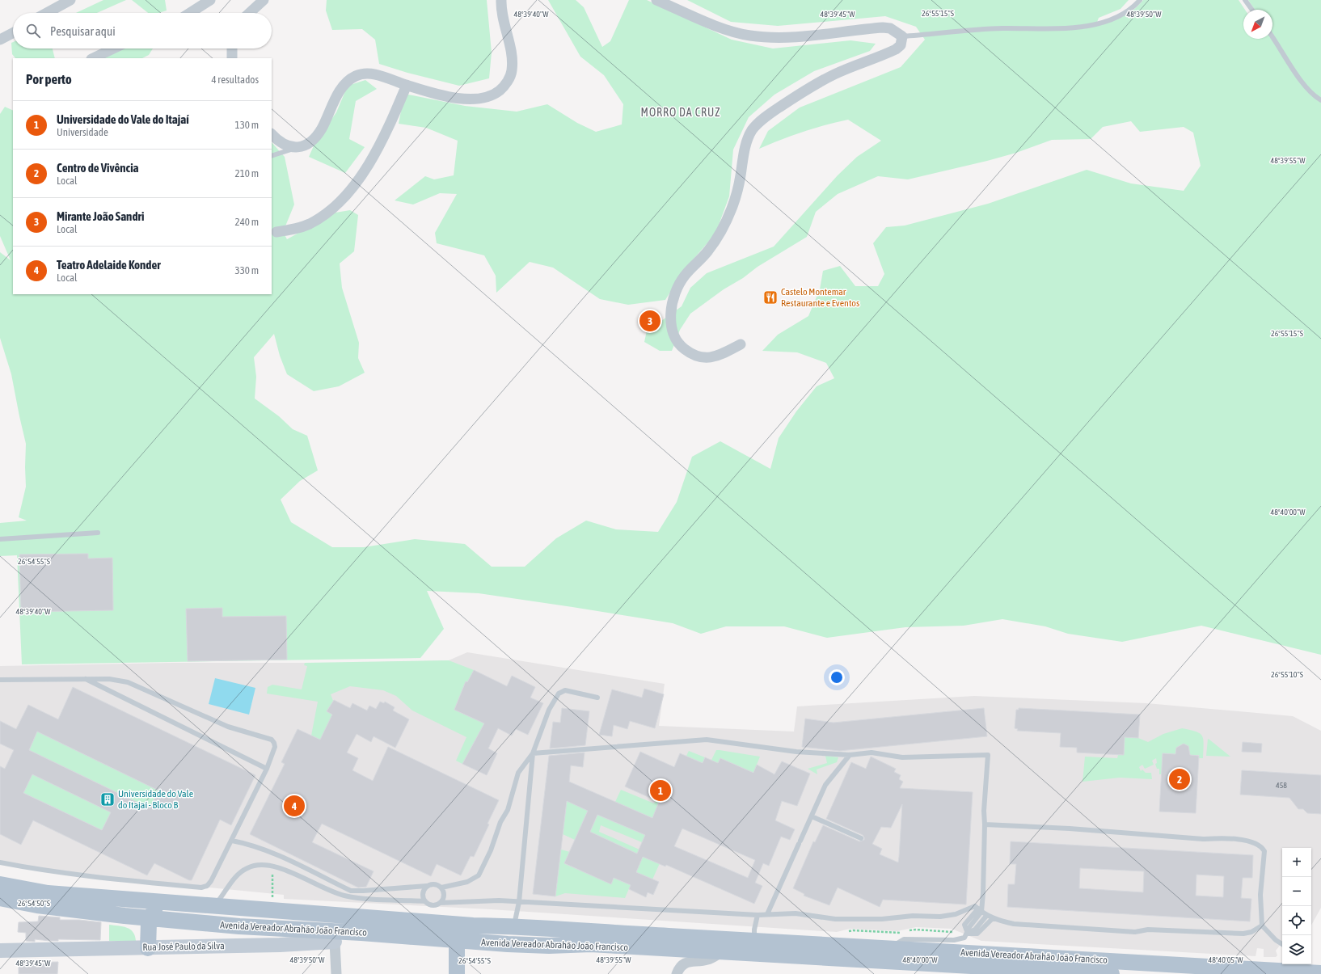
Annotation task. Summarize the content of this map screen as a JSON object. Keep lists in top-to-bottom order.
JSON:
{
  "streets": {
    "main road": ["Avenida Vereador Abrahão João Francisco"],
    "street": ["Rua José Paulo da Silva"]
  },
  "districts": ["MORRO DA CRUZ"],
  "places": {
    "restaurant": ["Castelo Montemar Restaurante e Eventos"],
    "building": ["Universidade do Vale do Itajaí - Bloco B"]
  },
  "house_numbers": ["458"],
  "north": "bottom left",
  "page": {
    "search": "Pesquisar aqui",
    "heading": ["Por perto", "4 resultados"],
    "list": [
      {
        "mark": "1",
        "name": "Universidade do Vale do Itajaí",
        "note": "Universidade",
        "value": "130 m"
      },
      {
        "mark": "2",
        "name": "Centro de Vivência",
        "note": "Local",
        "value": "210 m"
      },
      {
        "mark": "3",
        "name": "Mirante João Sandri",
        "note": "Local",
        "value": "240 m"
      },
      {
        "mark": "4",
        "name": "Teatro Adelaide Konder",
        "note": "Local",
        "value": "330 m"
      }
    ],
    "pins": [
      "3",
      "2",
      "1",
      "4"
    ],
    "map_buttons": ["+", "−"]
  },
  "coordinates": [
    "26°55'15\"S",
    "48°39'40\"W",
    "48°39'45\"W",
    "48°39'50\"W",
    "48°39'55\"W",
    "48°40'00\"W",
    "26°54'55\"S",
    "26°55'10\"S",
    "26°54'50\"S",
    "48°40'05\"W"
  ]
}
